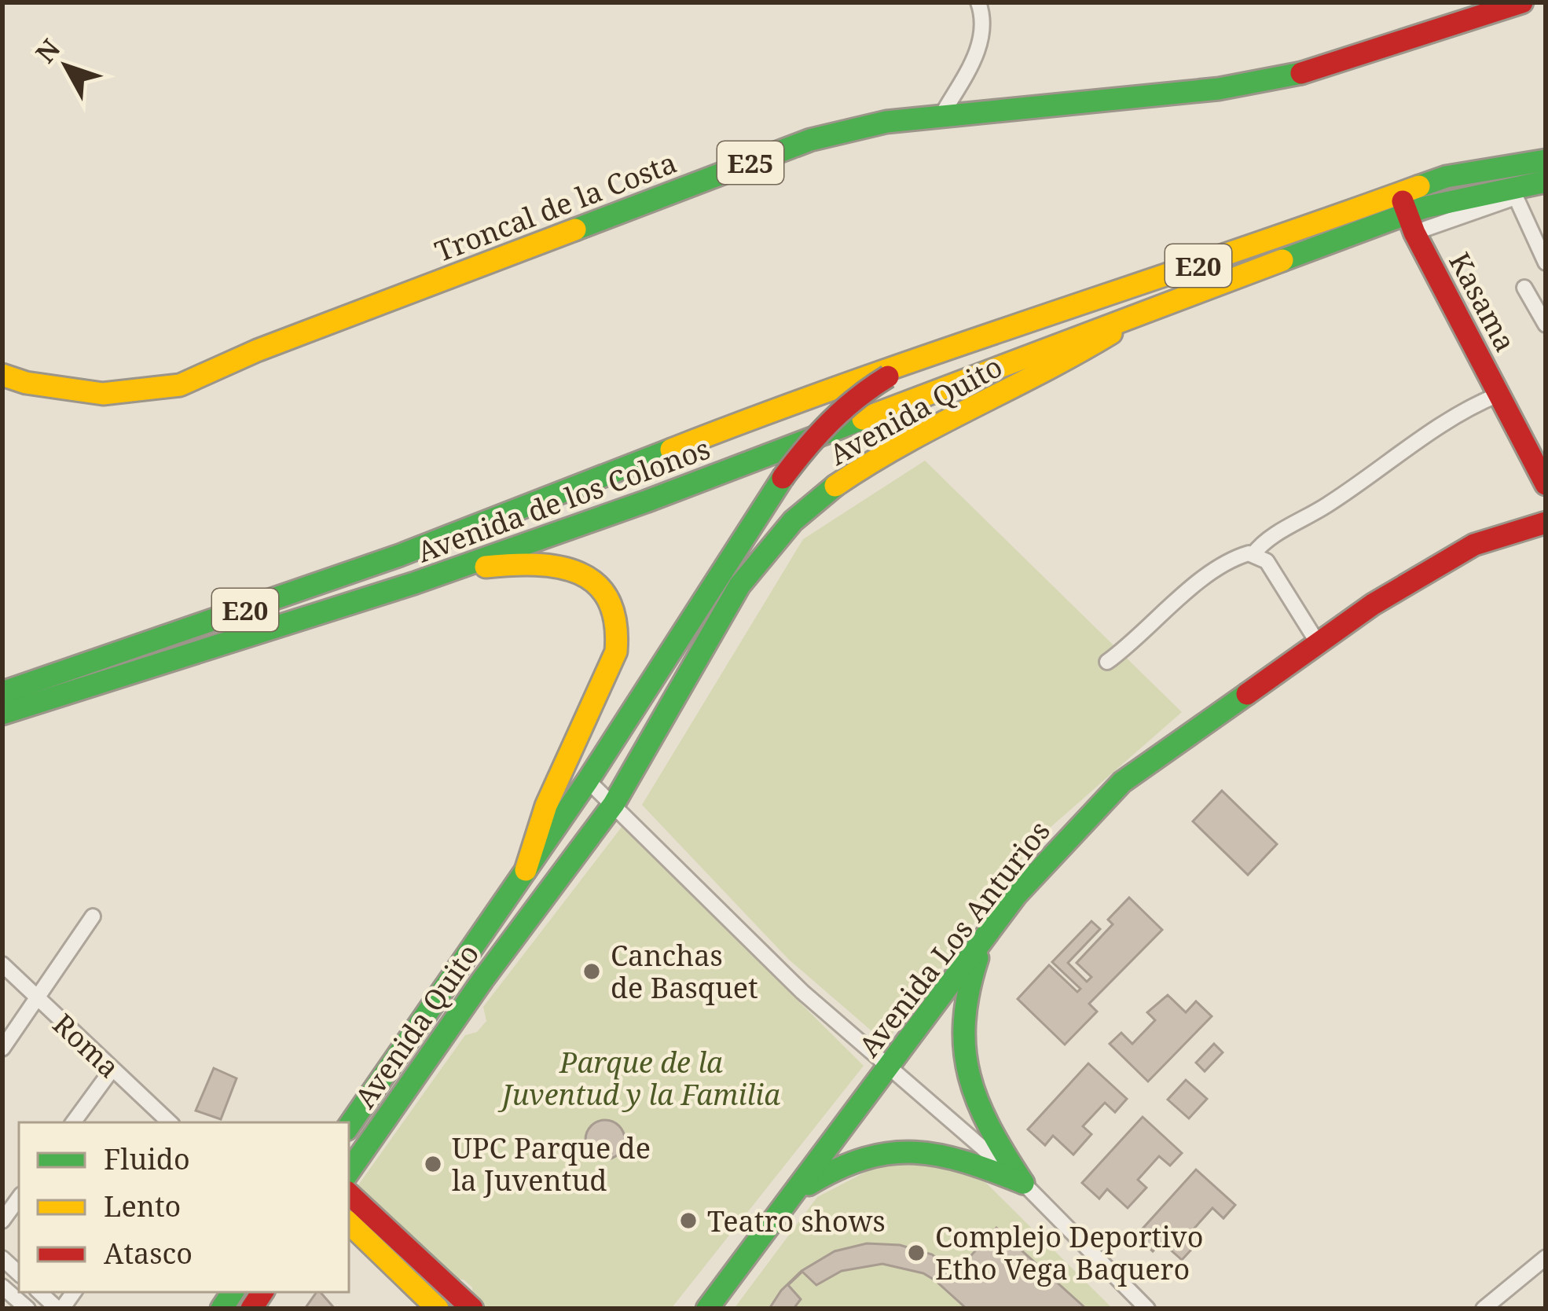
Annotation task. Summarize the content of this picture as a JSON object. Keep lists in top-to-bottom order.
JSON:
{
  "streets": {
    "main road": [
      "E25",
      "Troncal de la Costa",
      "E20",
      "Kasama",
      "Avenida Quito",
      "Avenida de los Colonos",
      "Avenida Los Anturios"
    ],
    "street": ["Roma"]
  },
  "crossings": [
    ["Kasama", "Avenida Quito"],
    ["Avenida Quito", "Avenida de los Colonos"]
  ],
  "parks": ["Parque de la Juventud y la Familia"],
  "places": [
    "Canchas de Basquet",
    "UPC Parque de la Juventud",
    "Teatro shows",
    "Complejo Deportivo Etho Vega Baquero"
  ],
  "legend": ["Fluido", "Lento", "Atasco"],
  "north": "top left"
}
